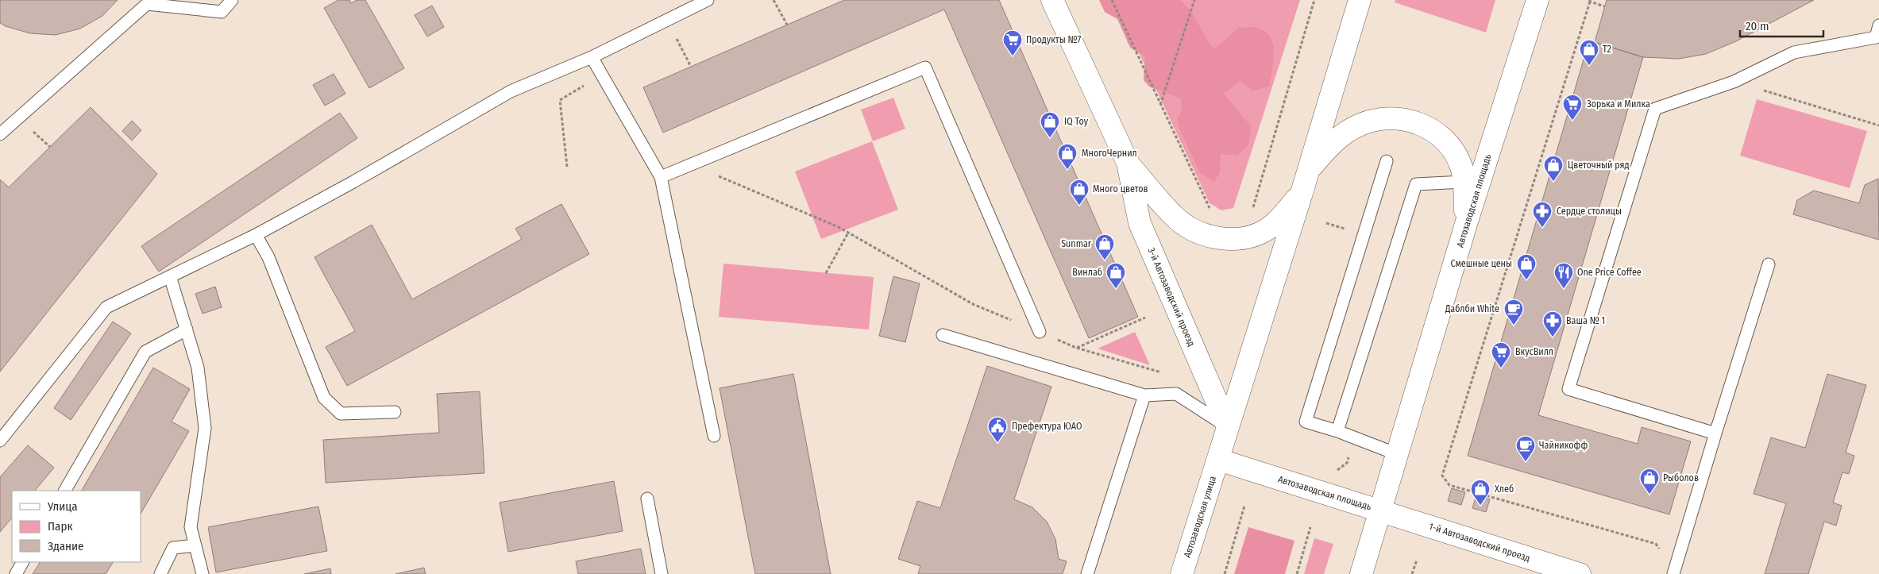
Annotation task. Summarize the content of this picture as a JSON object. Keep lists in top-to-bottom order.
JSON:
{
  "streets": {
    "street": [
      "Автозаводская площадь",
      "3-й Автозаводский проезд",
      "Автозаводская улица",
      "1-й Автозаводский проезд"
    ]
  },
  "crossings": [
    ["Автозаводская площадь", "Автозаводская улица"],
    ["Автозаводская площадь", "1-й Автозаводский проезд"]
  ],
  "places": {
    "supermarket": ["Продукты №7", "Зорька и Милка", "ВкусВилл"],
    "shop": [
      "T2",
      "IQ Toy",
      "МногоЧернил",
      "Цветочный ряд",
      "Много цветов",
      "Sunmar",
      "Смешные цены",
      "Винлаб",
      "Рыболов",
      "Хлеб"
    ],
    "pharmacy": ["Сердце столицы", "Ваша № 1"],
    "restaurant": ["One Price Coffee"],
    "cafe": ["Даблби White", "Чайникофф"],
    "public building": ["Префектура ЮАО"]
  },
  "legend": ["Улица", "Парк", "Здание"],
  "scale_bar": "20 m"
}
